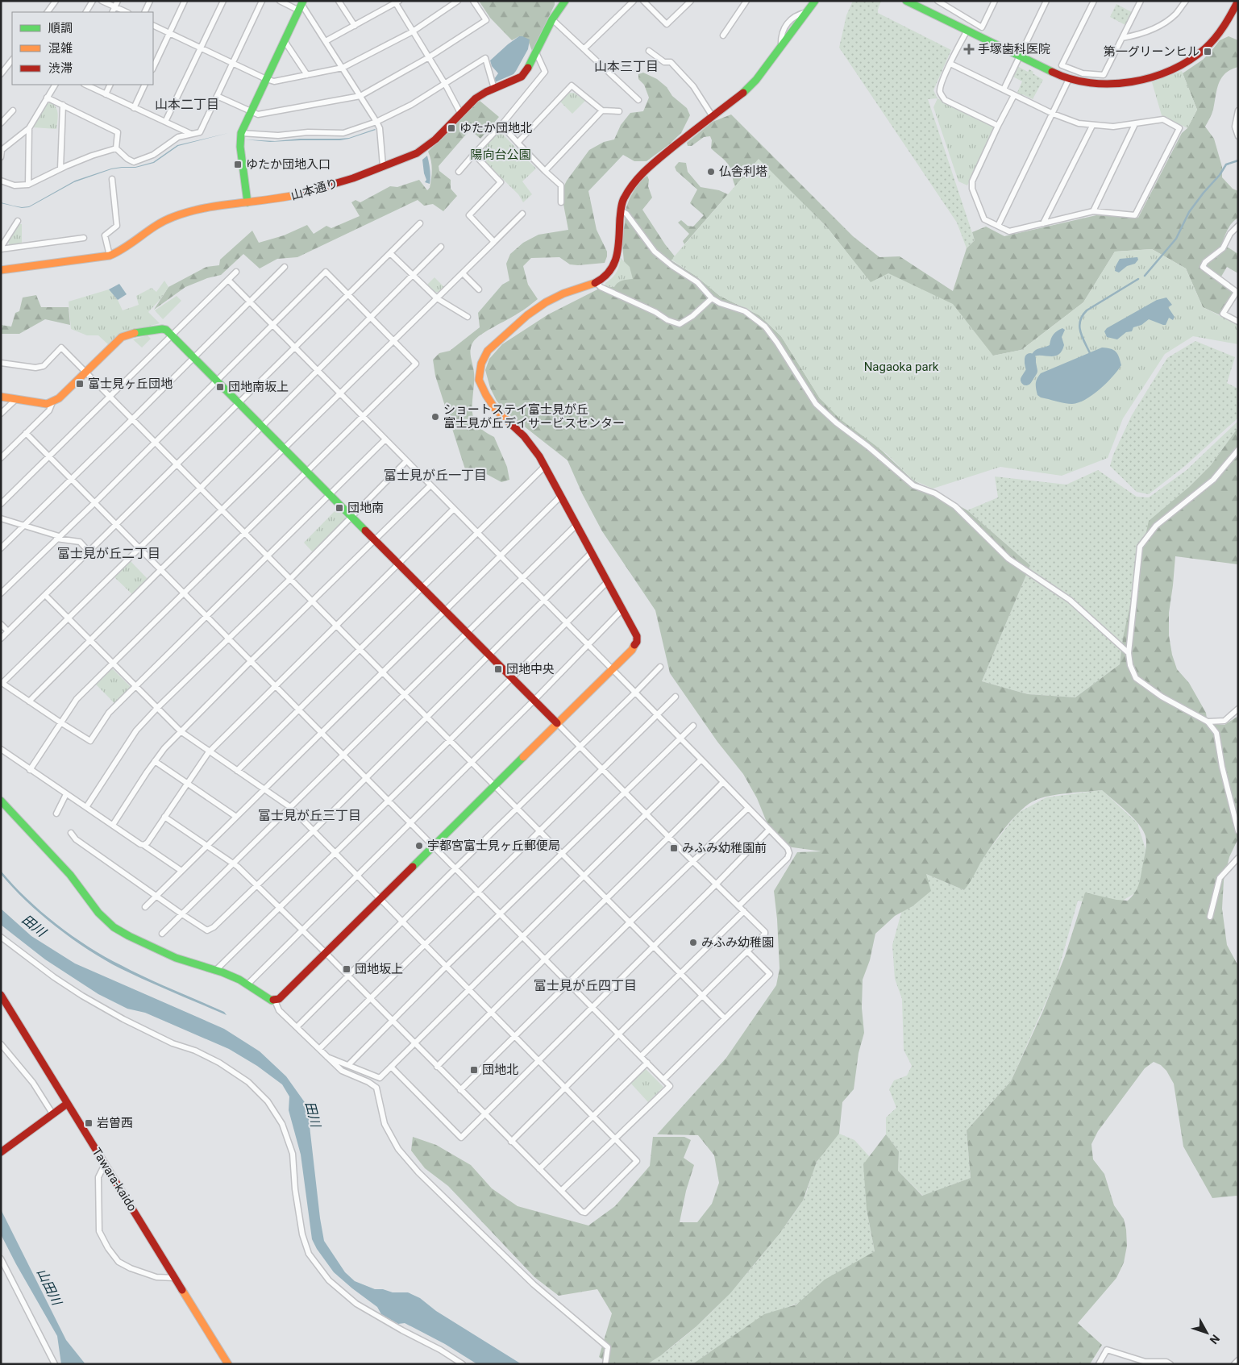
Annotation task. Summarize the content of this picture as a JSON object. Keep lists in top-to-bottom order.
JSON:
{
  "streets": {
    "street": ["山本通り", "Tawara-kaido"]
  },
  "districts": [
    "山本三丁目",
    "山本二丁目",
    "富士見が丘一丁目",
    "富士見が丘二丁目",
    "富士見が丘三丁目",
    "富士見が丘四丁目"
  ],
  "water": ["田川", "山田川"],
  "parks": ["陽向台公園", "Nagaoka park"],
  "places": {
    "health": ["手塚歯科医院"],
    "transit": [
      "第一グリーンヒル",
      "ゆたか団地北",
      "ゆたか団地入口",
      "富士見ヶ丘団地",
      "団地南坂上",
      "団地南",
      "団地中央",
      "みふみ幼稚園前",
      "団地坂上",
      "団地北",
      "岩曽西"
    ],
    "other": [
      "仏舎利塔",
      "ショートステイ富士見が丘 富士見が丘デイサービスセンター",
      "宇都宮富士見ヶ丘郵便局",
      "みふみ幼稚園"
    ]
  },
  "legend": ["順調", "混雑", "渋滞"],
  "north": "bottom right"
}
